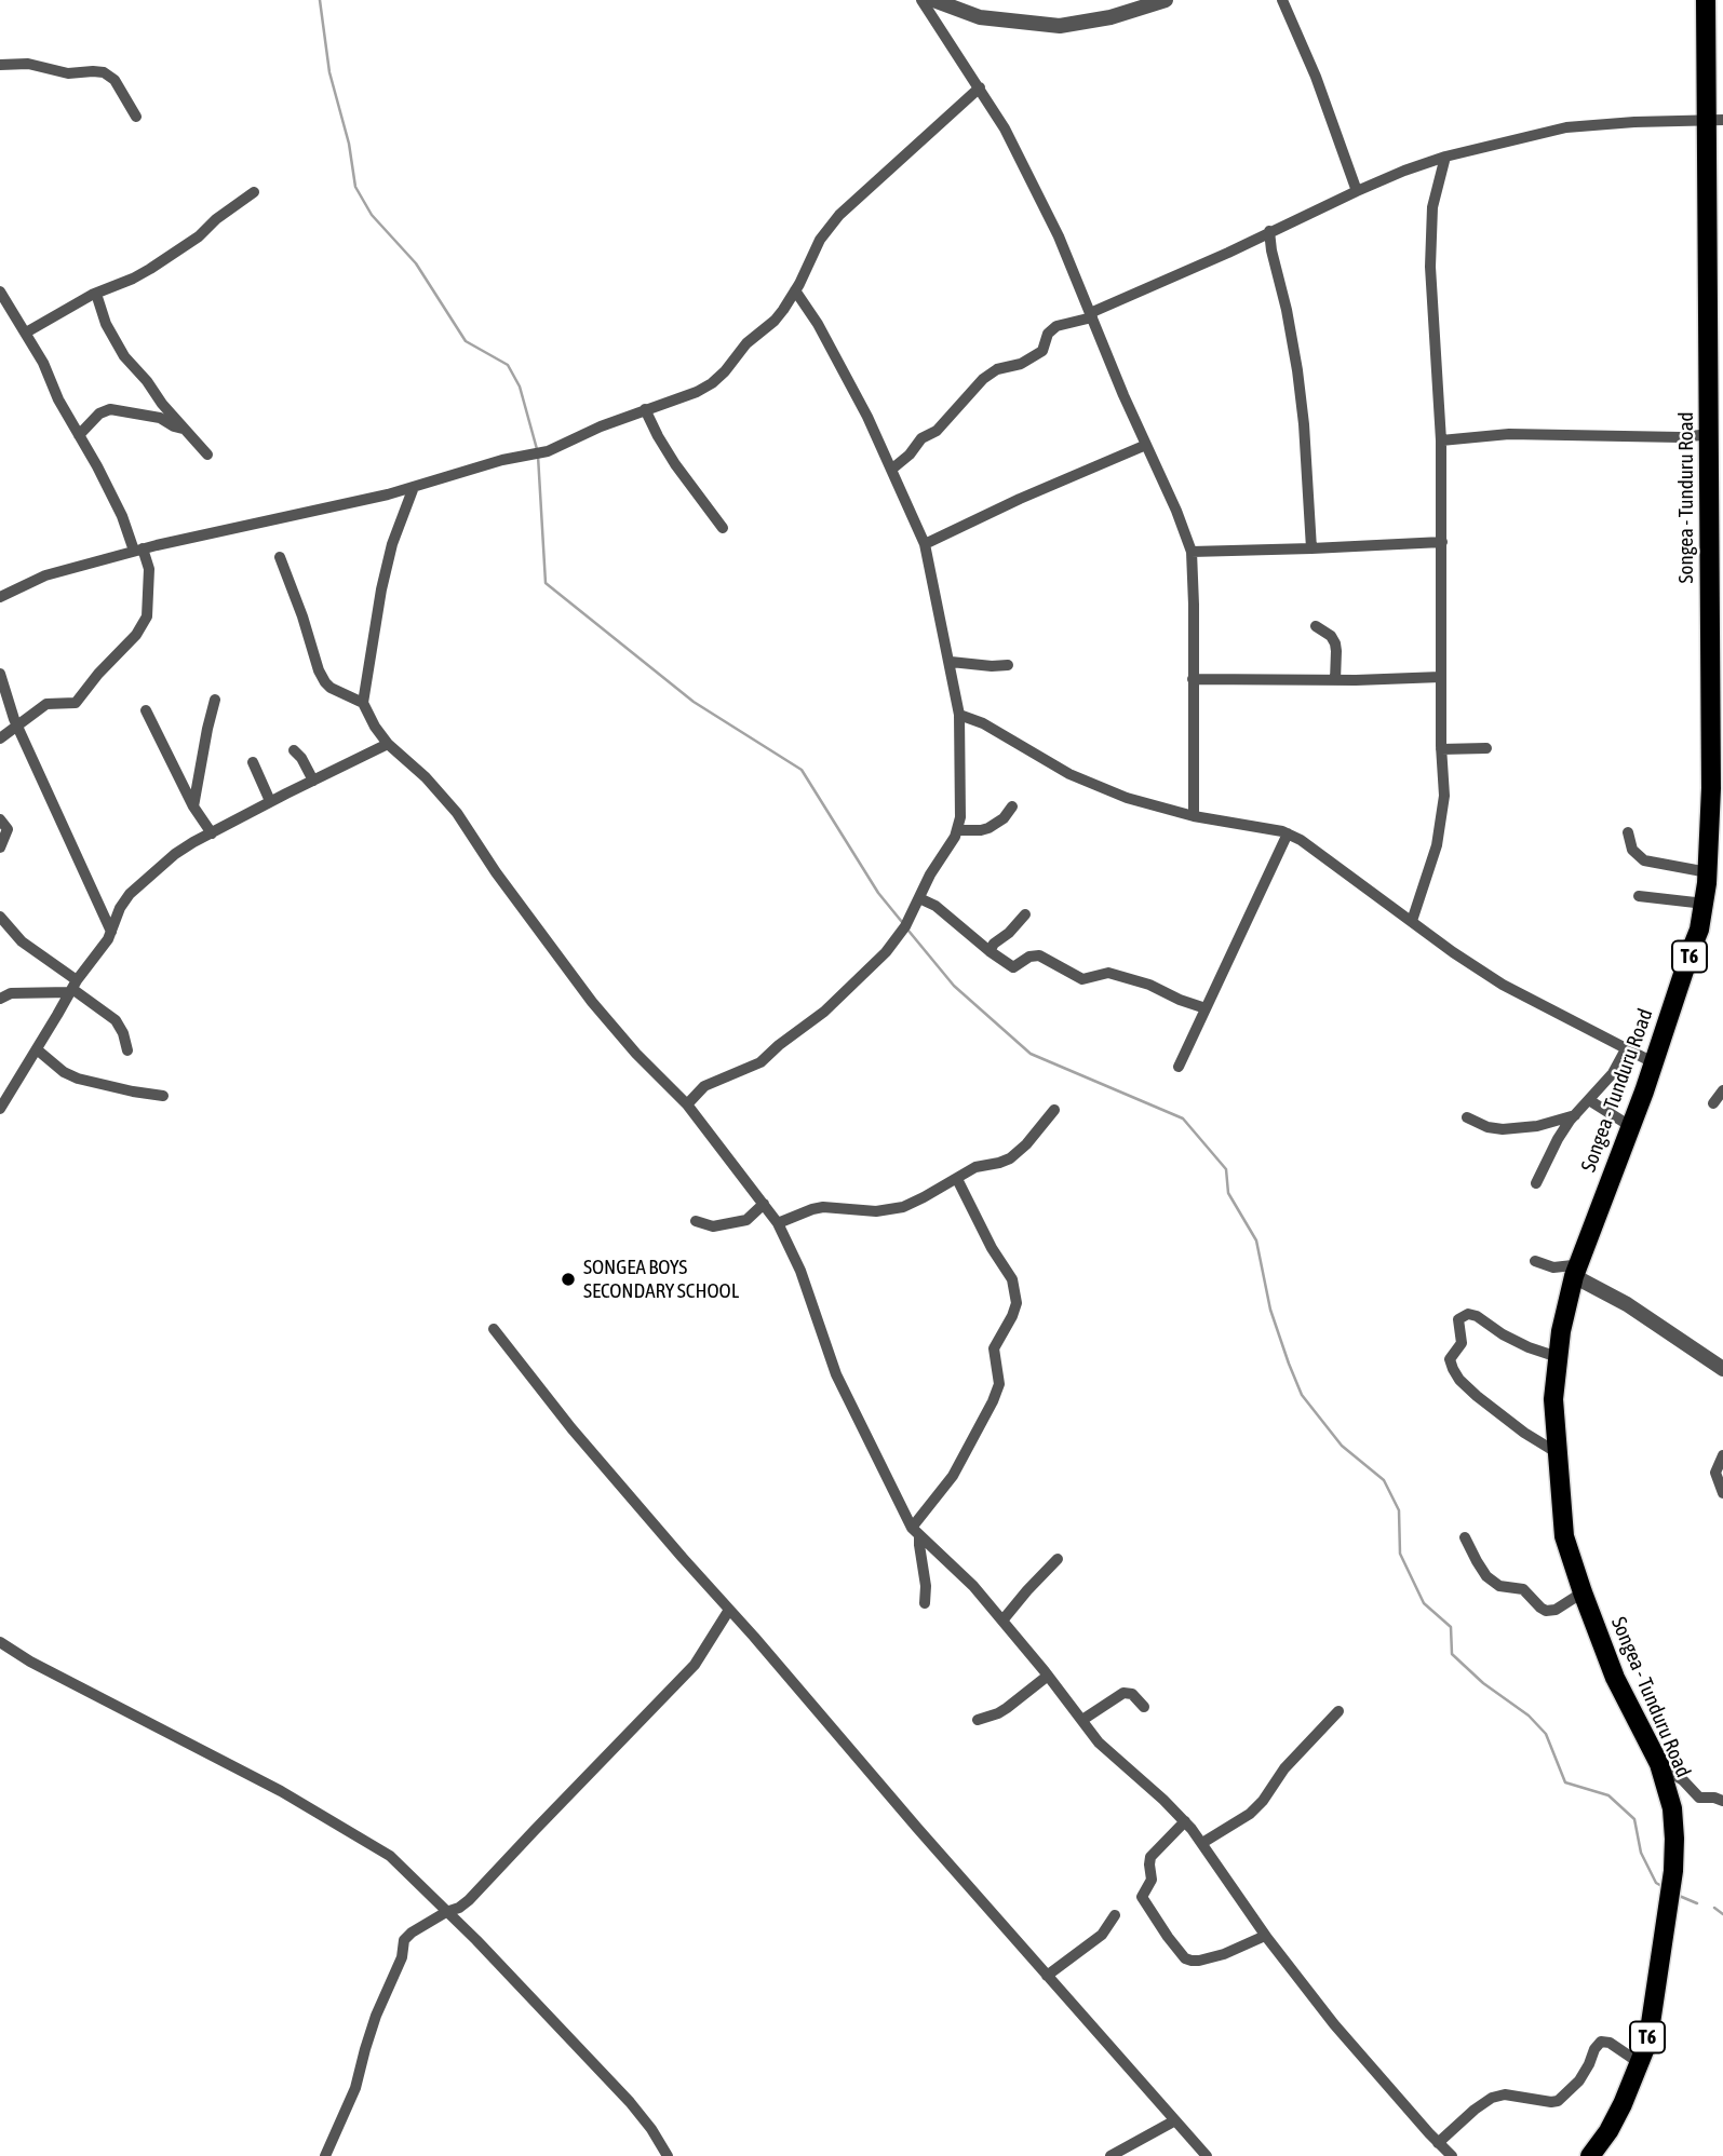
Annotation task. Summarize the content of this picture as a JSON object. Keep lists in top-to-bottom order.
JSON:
{
  "streets": {
    "highway": ["Songea - Tunduru Road", "T6"]
  },
  "places": ["SONGEA BOYS SECONDARY SCHOOL"]
}
